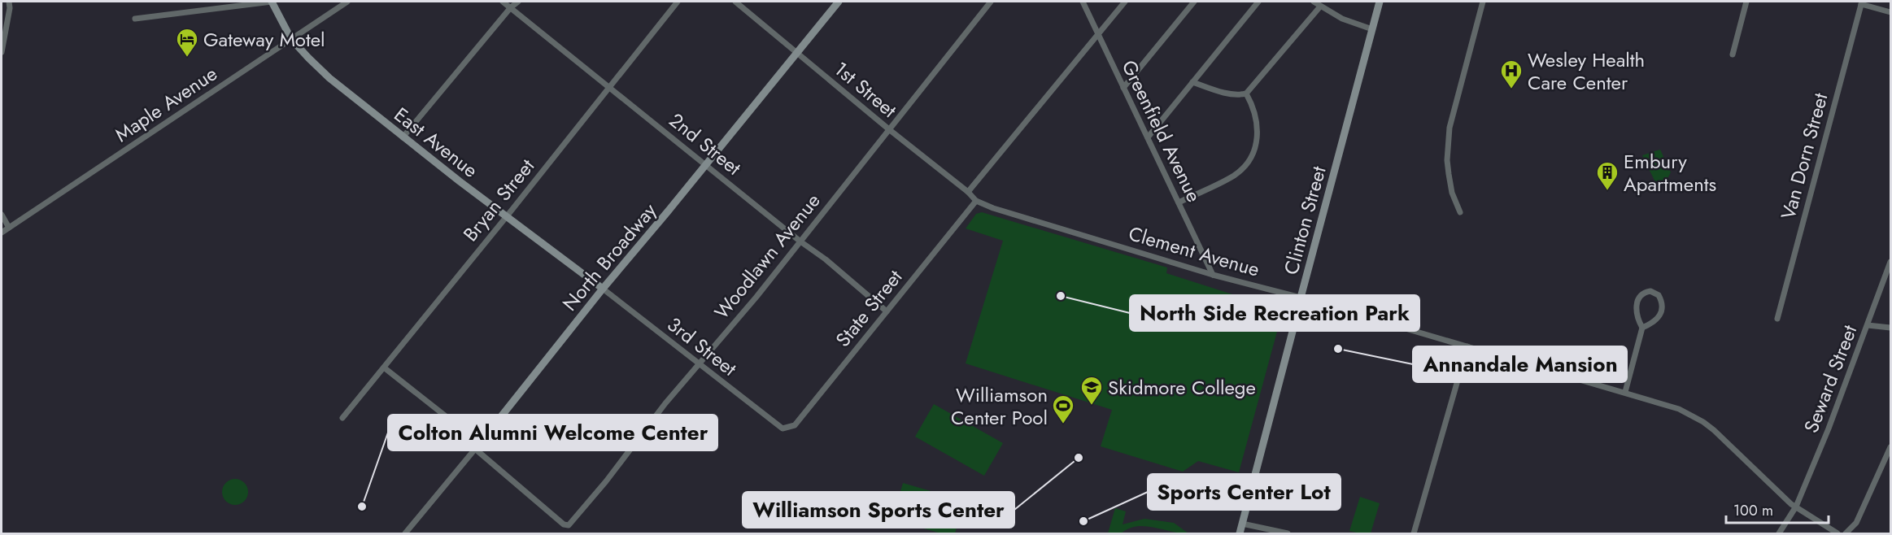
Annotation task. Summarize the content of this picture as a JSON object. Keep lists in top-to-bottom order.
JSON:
{
  "streets": {
    "street": [
      "1st Street",
      "Maple Avenue",
      "Greenfield Avenue",
      "East Avenue",
      "2nd Street",
      "Van Dorn Street",
      "Bryan Street",
      "Clinton Street",
      "Clement Avenue",
      "Woodlawn Avenue",
      "North Broadway",
      "State Street",
      "3rd Street",
      "Seward Street"
    ]
  },
  "crossings": [
    ["1st Street", "Clement Avenue"],
    ["1st Street", "Woodlawn Avenue"],
    ["1st Street", "North Broadway"],
    ["1st Street", "State Street"],
    ["Maple Avenue", "East Avenue"],
    ["Greenfield Avenue", "Clement Avenue"],
    ["East Avenue", "Bryan Street"],
    ["East Avenue", "North Broadway"],
    ["East Avenue", "3rd Street"],
    ["2nd Street", "Bryan Street"],
    ["2nd Street", "Woodlawn Avenue"],
    ["2nd Street", "North Broadway"],
    ["2nd Street", "State Street"],
    ["Clinton Street", "Clement Avenue"],
    ["Clement Avenue", "State Street"],
    ["Clement Avenue", "Seward Street"],
    ["Woodlawn Avenue", "North Broadway"],
    ["Woodlawn Avenue", "3rd Street"],
    ["North Broadway", "3rd Street"],
    ["State Street", "3rd Street"]
  ],
  "places": {
    "hotel": ["Gateway Motel"],
    "hospital": ["Wesley Health Care Center"],
    "building": ["Embury Apartments"],
    "other": [
      "North Side Recreation Park",
      "Annandale Mansion",
      "Williamson Sports Center",
      "Colton Alumni Welcome Center",
      "Sports Center Lot"
    ],
    "school or university": ["Skidmore College"],
    "sports": ["Williamson Center Pool"]
  },
  "scale_bar": "100 m"
}
